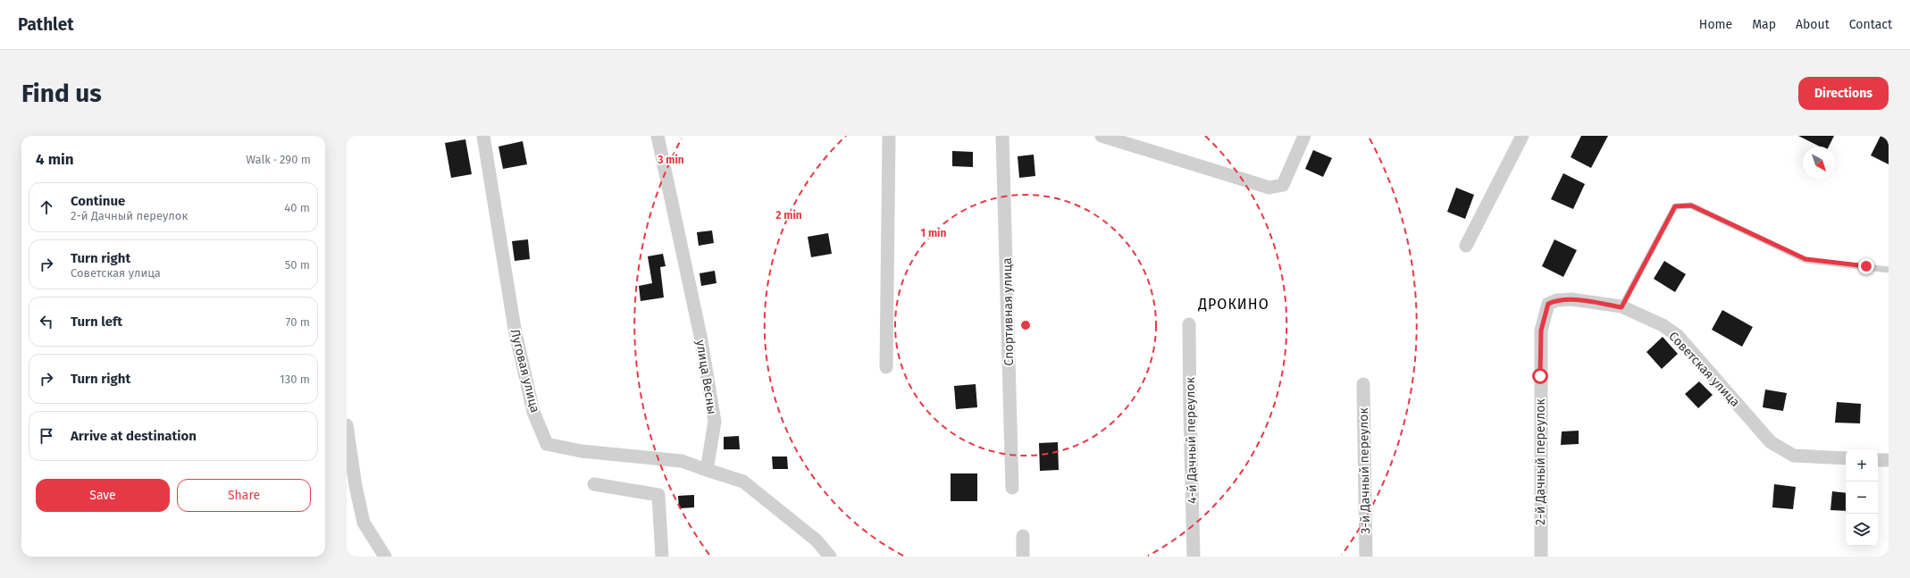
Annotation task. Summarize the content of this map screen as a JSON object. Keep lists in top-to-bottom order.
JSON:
{
  "streets": {
    "street": [
      "Спортивная улица",
      "Советская улица",
      "Луговая улица",
      "улица Весны",
      "4-й Дачный переулок",
      "2-й Дачный переулок",
      "3-й Дачный переулок"
    ]
  },
  "crossings": [
    ["Советская улица", "2-й Дачный переулок"],
    ["Луговая улица", "улица Весны"]
  ],
  "districts": ["ДРОКИНО"],
  "north": "bottom right",
  "page": {
    "header": "Pathlet",
    "nav": [
      "Home",
      "Map",
      "About",
      "Contact"
    ],
    "buttons": [
      "Directions",
      ["Save", "Share"]
    ],
    "title": "Find us",
    "heading": ["4 min", "Walk · 290 m"],
    "list": [
      ["Continue", "2-й Дачный переулок", "40 m"],
      ["Turn right", "Советская улица", "50 m"],
      ["Turn left", "70 m"],
      ["Turn right", "130 m"],
      "Arrive at destination"
    ],
    "map_buttons": ["+", "−"]
  },
  "rings": ["3 min", "2 min", "1 min"]
}
